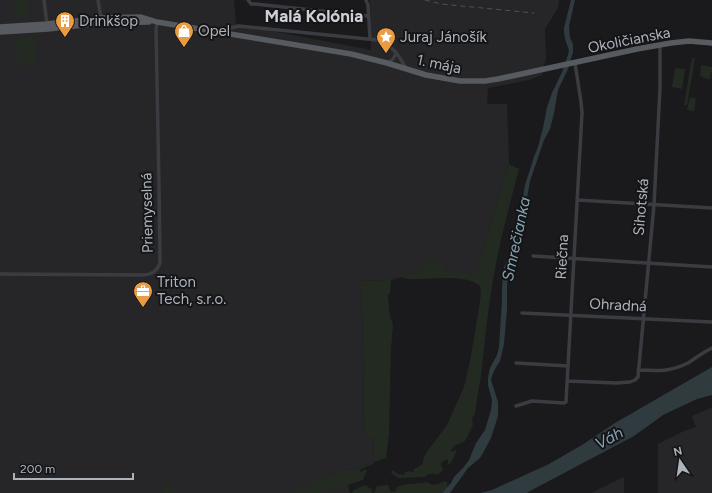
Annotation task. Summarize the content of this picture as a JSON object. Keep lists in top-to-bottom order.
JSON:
{
  "streets": {
    "main road": ["Okoličianska", "1. mája"],
    "street": [
      "Sihotská",
      "Priemyselná",
      "Riečna",
      "Ohradná"
    ]
  },
  "crossings": [
    ["Okoličianska", "1. mája"],
    ["Okoličianska", "Sihotská"],
    ["Okoličianska", "Riečna"],
    ["1. mája", "Priemyselná"],
    ["Sihotská", "Ohradná"],
    ["Riečna", "Ohradná"]
  ],
  "districts": ["Malá Kolónia"],
  "water": ["Smrečianka", "Váh"],
  "places": {
    "building": ["Drinkšop"],
    "shop": ["Opel"],
    "place": ["Juraj Jánošík"],
    "office": ["Triton Tech, s.r.o."]
  },
  "scale_bar": "200 m",
  "north": "top"
}
